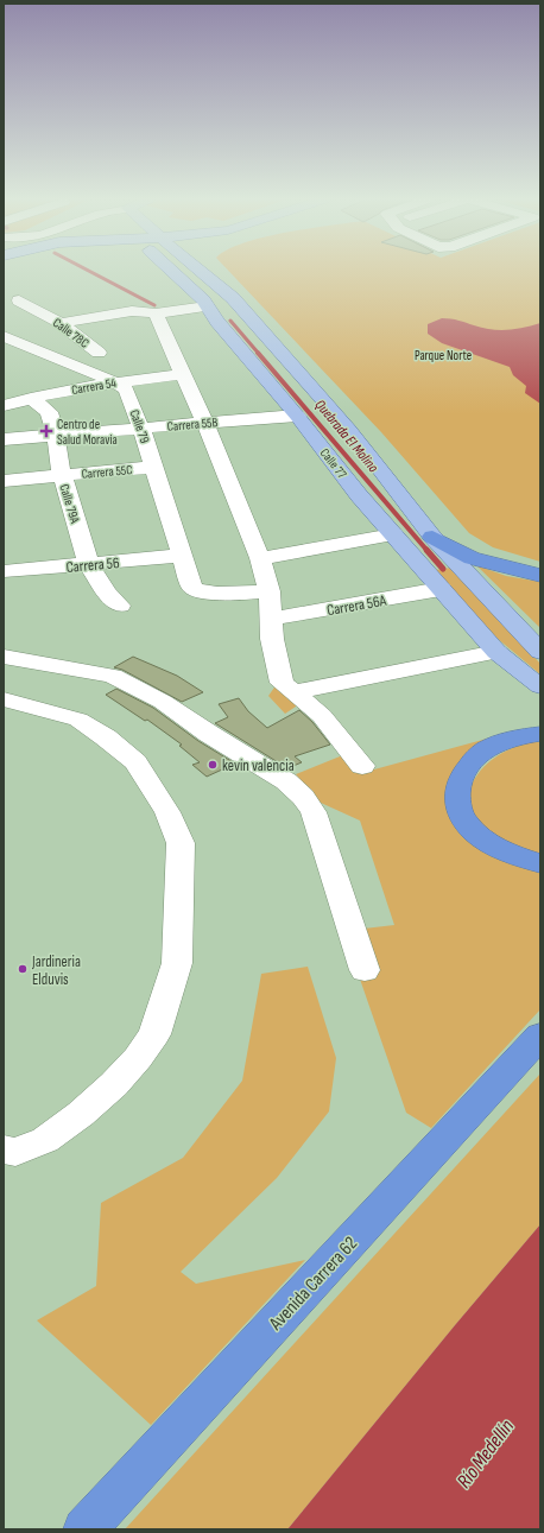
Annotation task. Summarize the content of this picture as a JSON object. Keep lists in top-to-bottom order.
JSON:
{
  "streets": {
    "highway": ["Avenida Carrera 62"],
    "main road": ["Calle 77"],
    "street": [
      "Calle 78C",
      "Carrera 54",
      "Carrera 55B",
      "Calle 79",
      "Carrera 55C",
      "Calle 79A",
      "Carrera 56",
      "Carrera 56A"
    ]
  },
  "crossings": [
    ["Carrera 54", "Calle 79"],
    ["Carrera 54", "Calle 79A"],
    ["Carrera 55B", "Calle 79"],
    ["Carrera 55B", "Calle 77"],
    ["Carrera 55B", "Calle 79A"],
    ["Calle 79", "Carrera 55C"],
    ["Calle 79", "Carrera 56"],
    ["Calle 77", "Carrera 56A"],
    ["Carrera 55C", "Calle 79A"],
    ["Calle 79A", "Carrera 56"]
  ],
  "water": ["Quebrada El Molino", "Río Medellín"],
  "parks": ["Parque Norte"],
  "places": {
    "health": ["Centro de Salud Moravia"],
    "other": ["kevin valencia", "Jardineria Elduvis"]
  }
}
